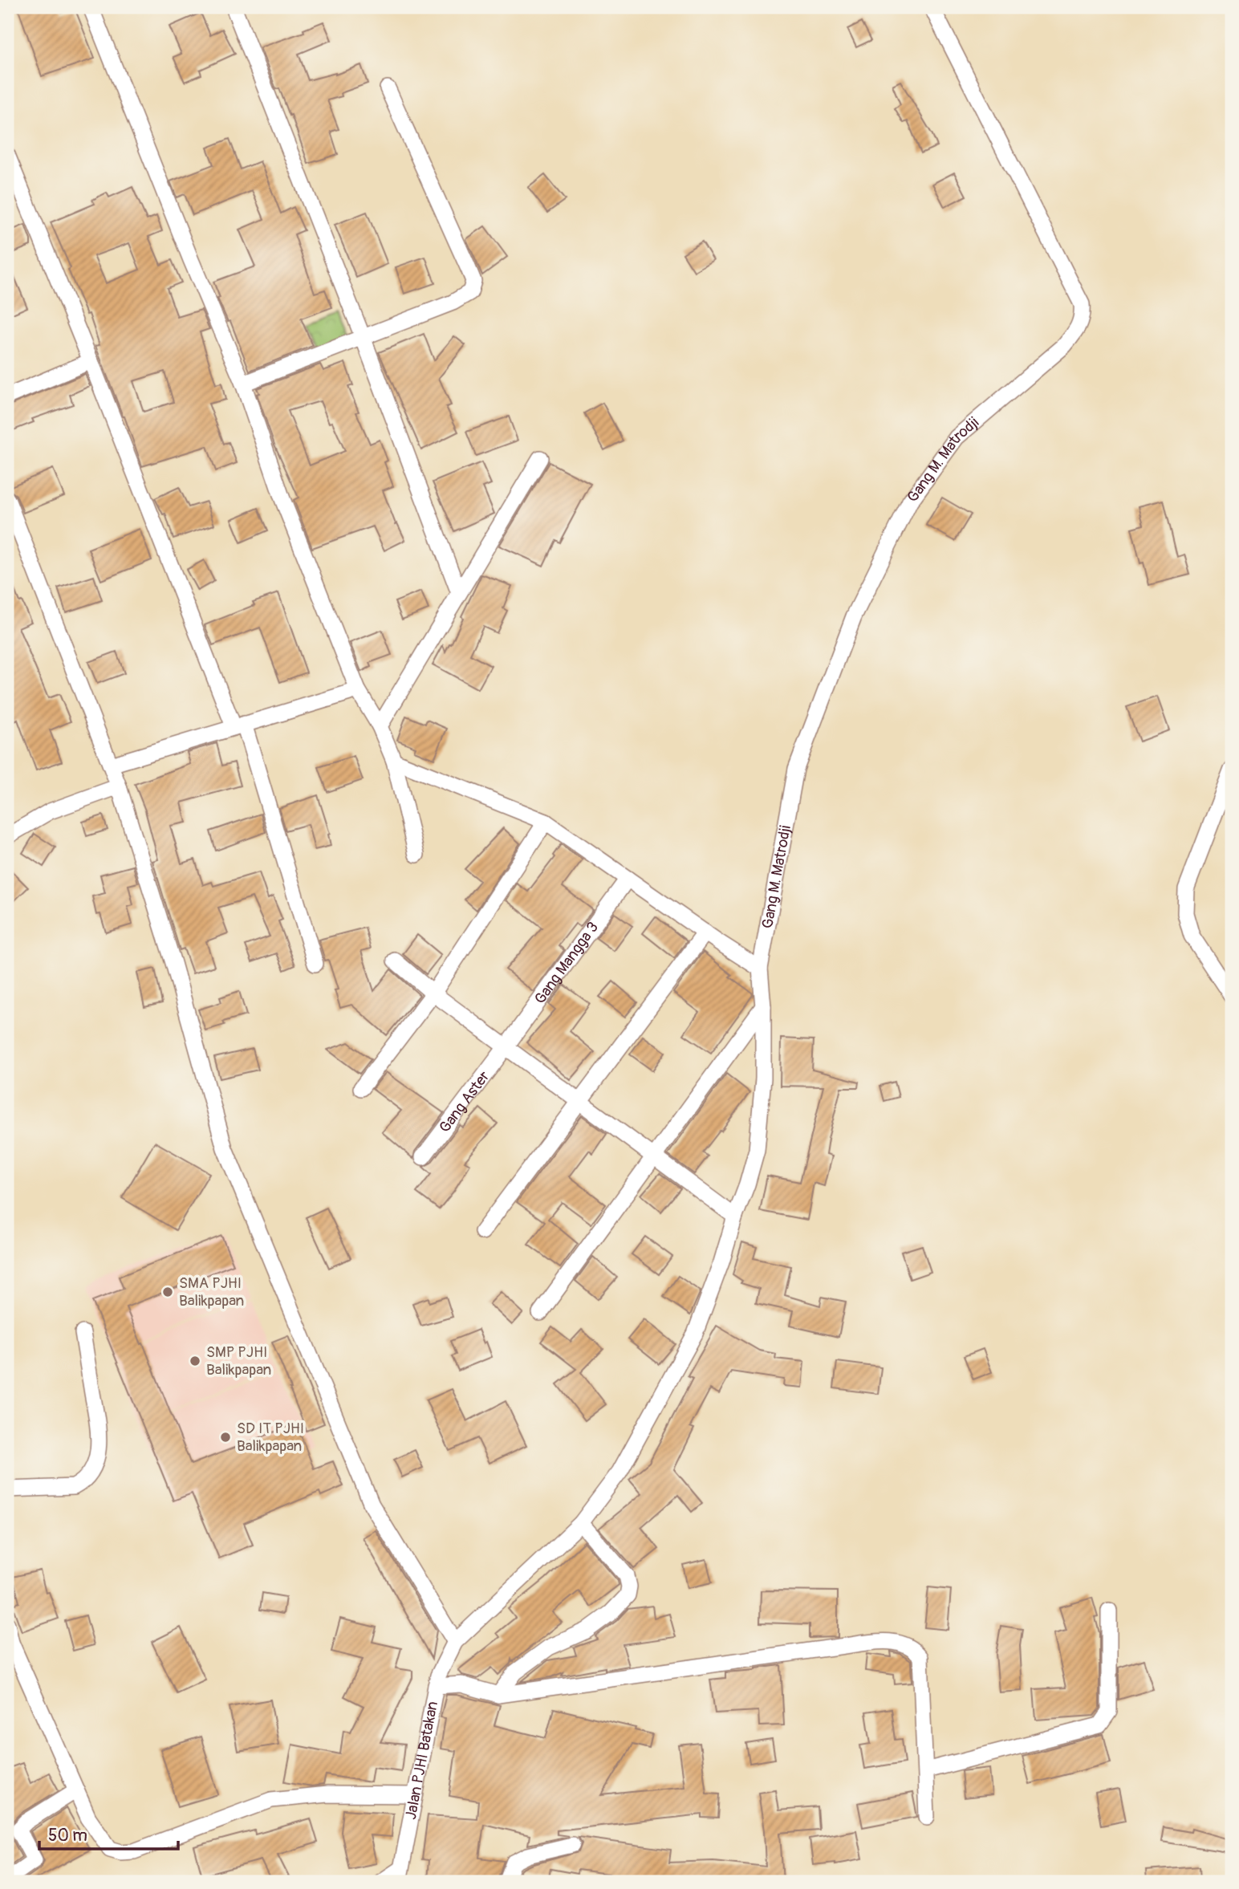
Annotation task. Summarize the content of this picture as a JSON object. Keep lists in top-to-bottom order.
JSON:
{
  "streets": {
    "street": [
      "Gang M. Matrodji",
      "Gang Mangga 3",
      "Gang Aster",
      "Jalan PJHI Batakan"
    ]
  },
  "crossings": [
    ["Gang Mangga 3", "Gang Aster"]
  ],
  "places": ["SMA PJHI Balikpapan", "SMP PJHI Balikpapan", "SD IT PJHI Balikpapan"],
  "scale_bar": "50 m"
}
